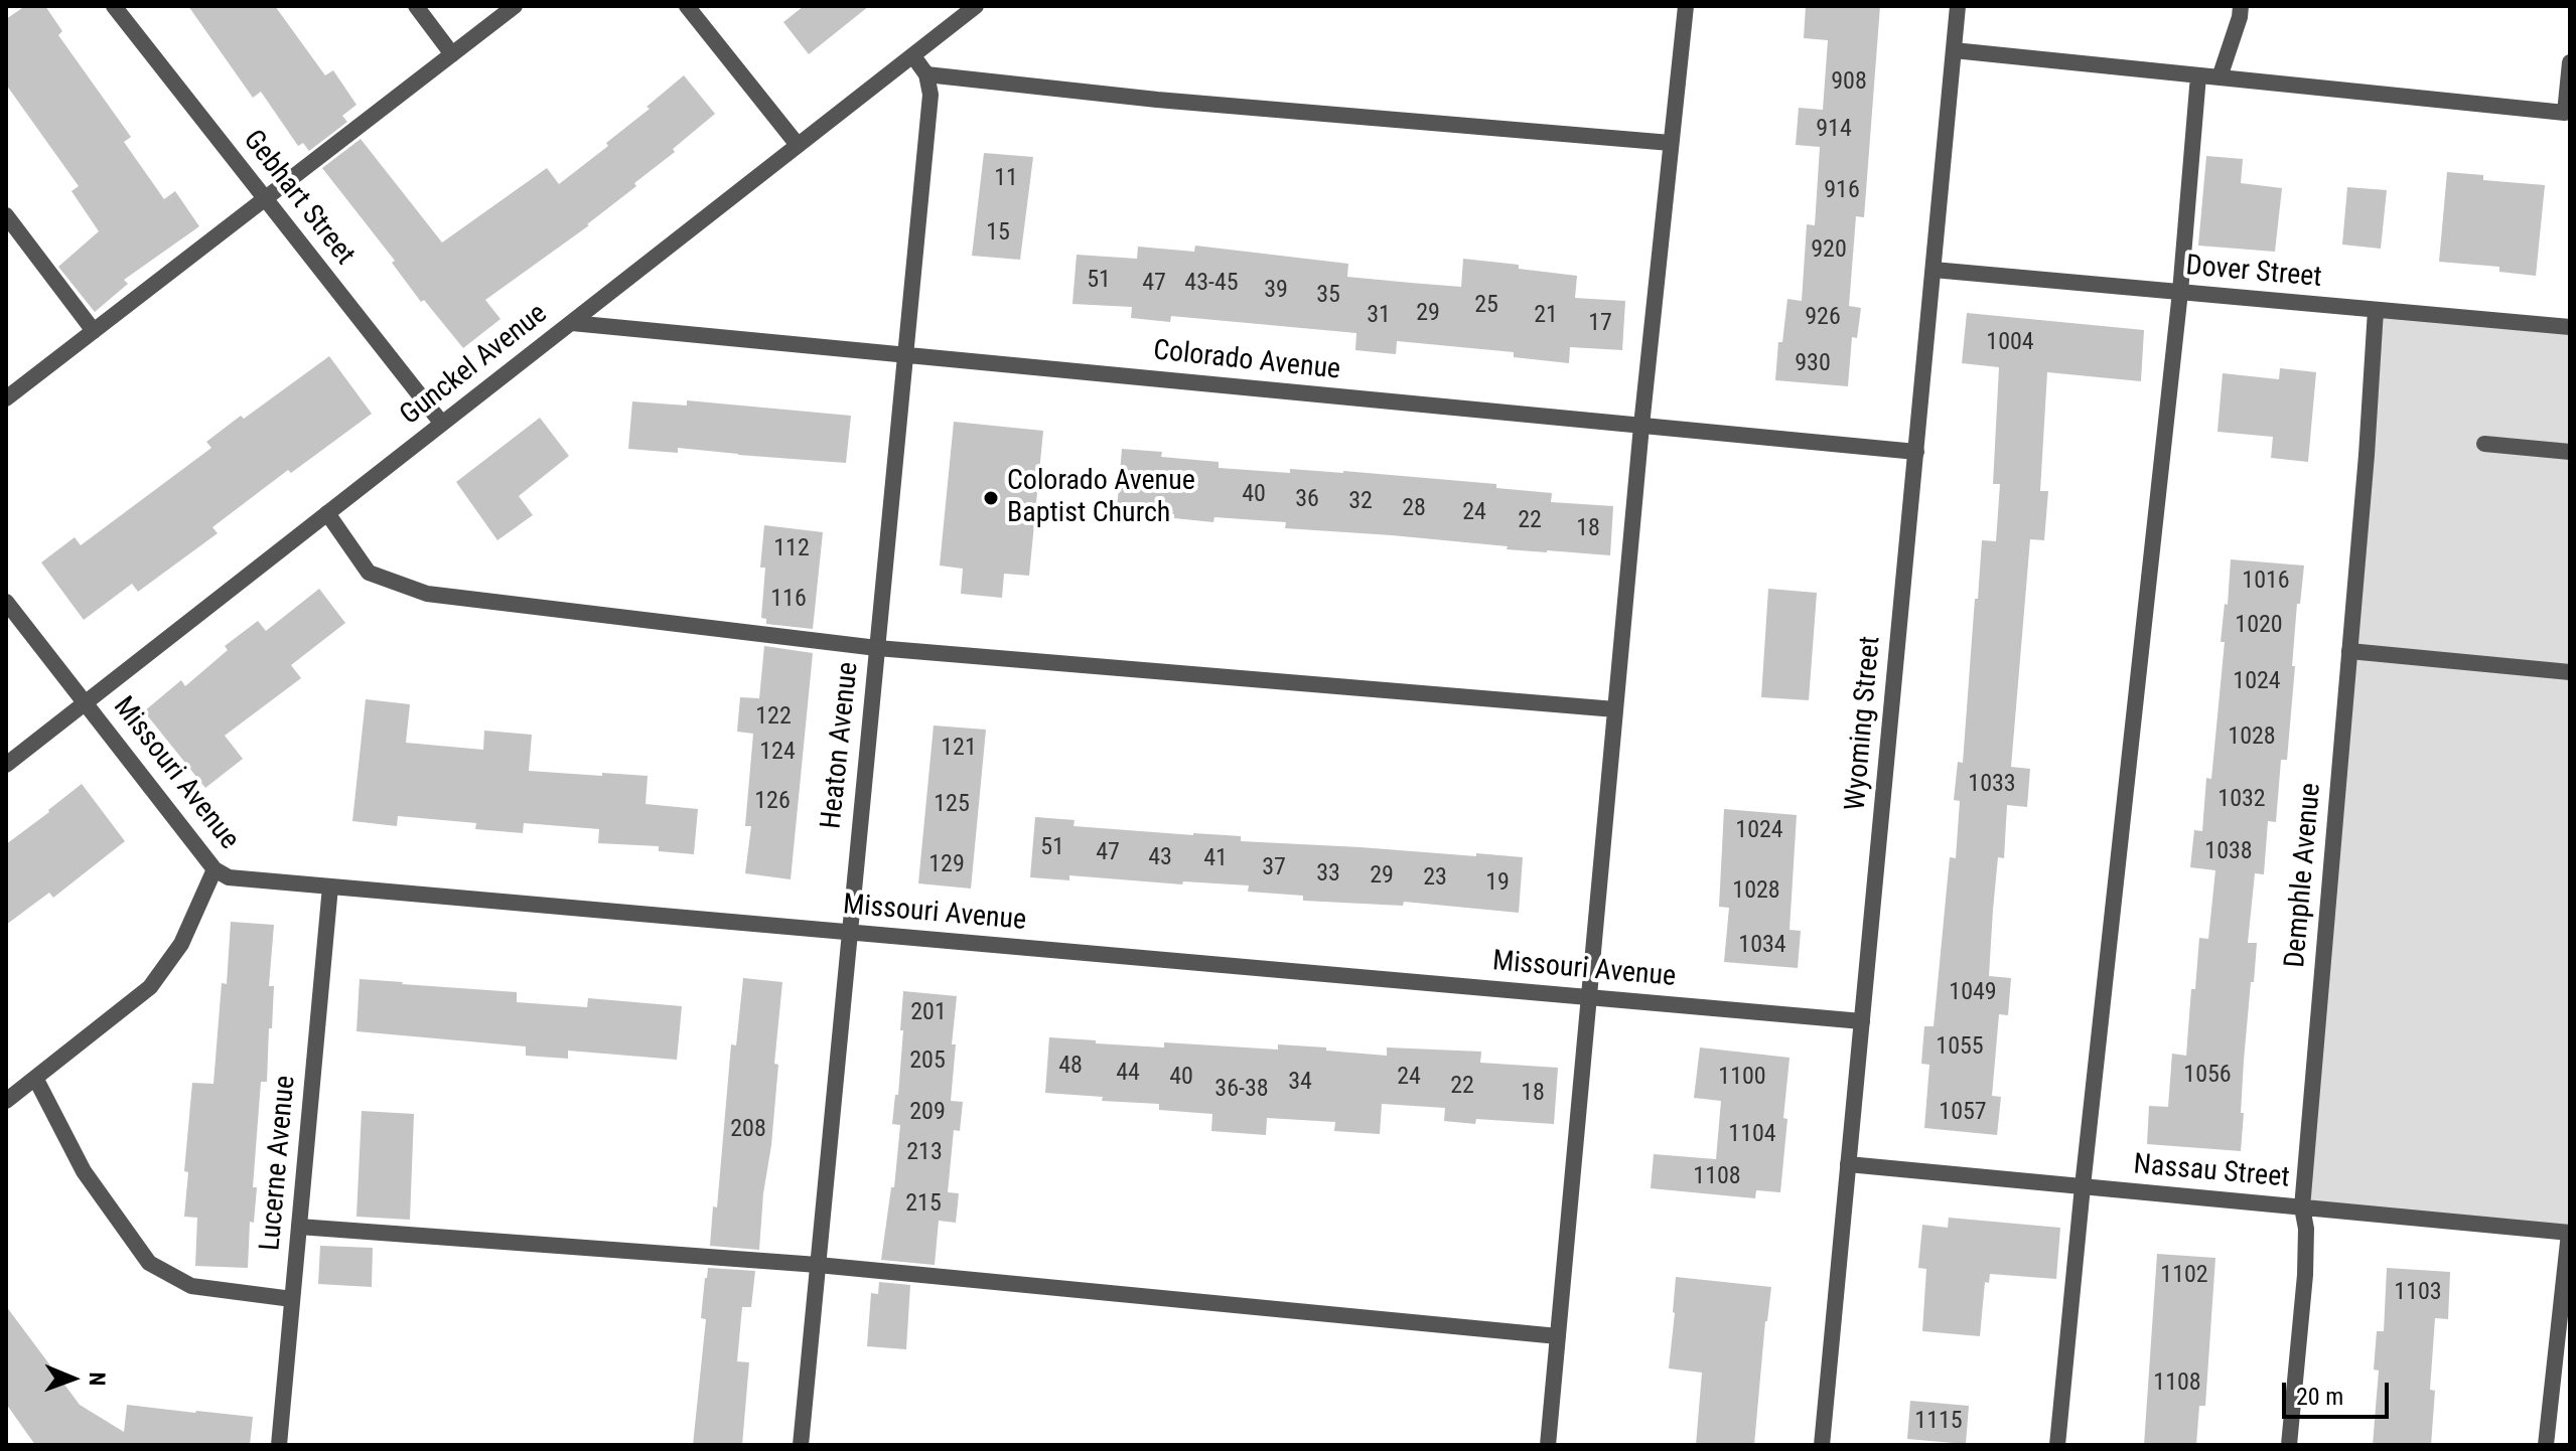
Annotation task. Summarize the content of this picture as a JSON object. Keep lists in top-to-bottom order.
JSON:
{
  "streets": {
    "street": [
      "Gebhart Street",
      "Dover Street",
      "Colorado Avenue",
      "Gunckel Avenue",
      "Wyoming Street",
      "Heaton Avenue",
      "Missouri Avenue",
      "Demphle Avenue",
      "Lucerne Avenue",
      "Nassau Street"
    ]
  },
  "crossings": [
    ["Gebhart Street", "Gunckel Avenue"],
    ["Dover Street", "Wyoming Street"],
    ["Dover Street", "Demphle Avenue"],
    ["Colorado Avenue", "Gunckel Avenue"],
    ["Colorado Avenue", "Wyoming Street"],
    ["Colorado Avenue", "Heaton Avenue"],
    ["Gunckel Avenue", "Missouri Avenue"],
    ["Wyoming Street", "Missouri Avenue"],
    ["Wyoming Street", "Nassau Street"],
    ["Heaton Avenue", "Missouri Avenue"],
    ["Missouri Avenue", "Lucerne Avenue"],
    ["Demphle Avenue", "Nassau Street"]
  ],
  "places": ["Colorado Avenue Baptist Church"],
  "house_numbers": [
    "908",
    "914",
    "11",
    "916",
    "15",
    "920",
    "51",
    "47",
    "43-45",
    "39",
    "35",
    "25",
    "29",
    "31",
    "21",
    "926",
    "17",
    "1004",
    "930",
    "40",
    "36",
    "32",
    "28",
    "24",
    "22",
    "18",
    "112",
    "1016",
    "116",
    "1020",
    "1024",
    "122",
    "1028",
    "121",
    "124",
    "1033",
    "1032",
    "126",
    "125",
    "1024",
    "51",
    "1038",
    "47",
    "43",
    "41",
    "129",
    "37",
    "33",
    "29",
    "23",
    "19",
    "1028",
    "1034",
    "1049",
    "201",
    "1055",
    "205",
    "48",
    "44",
    "1056",
    "40",
    "24",
    "1100",
    "34",
    "22",
    "36-38",
    "18",
    "209",
    "1057",
    "208",
    "1104",
    "213",
    "1108",
    "215",
    "1102",
    "1103",
    "1108",
    "1115"
  ],
  "scale_bar": "20 m",
  "north": "right"
}
